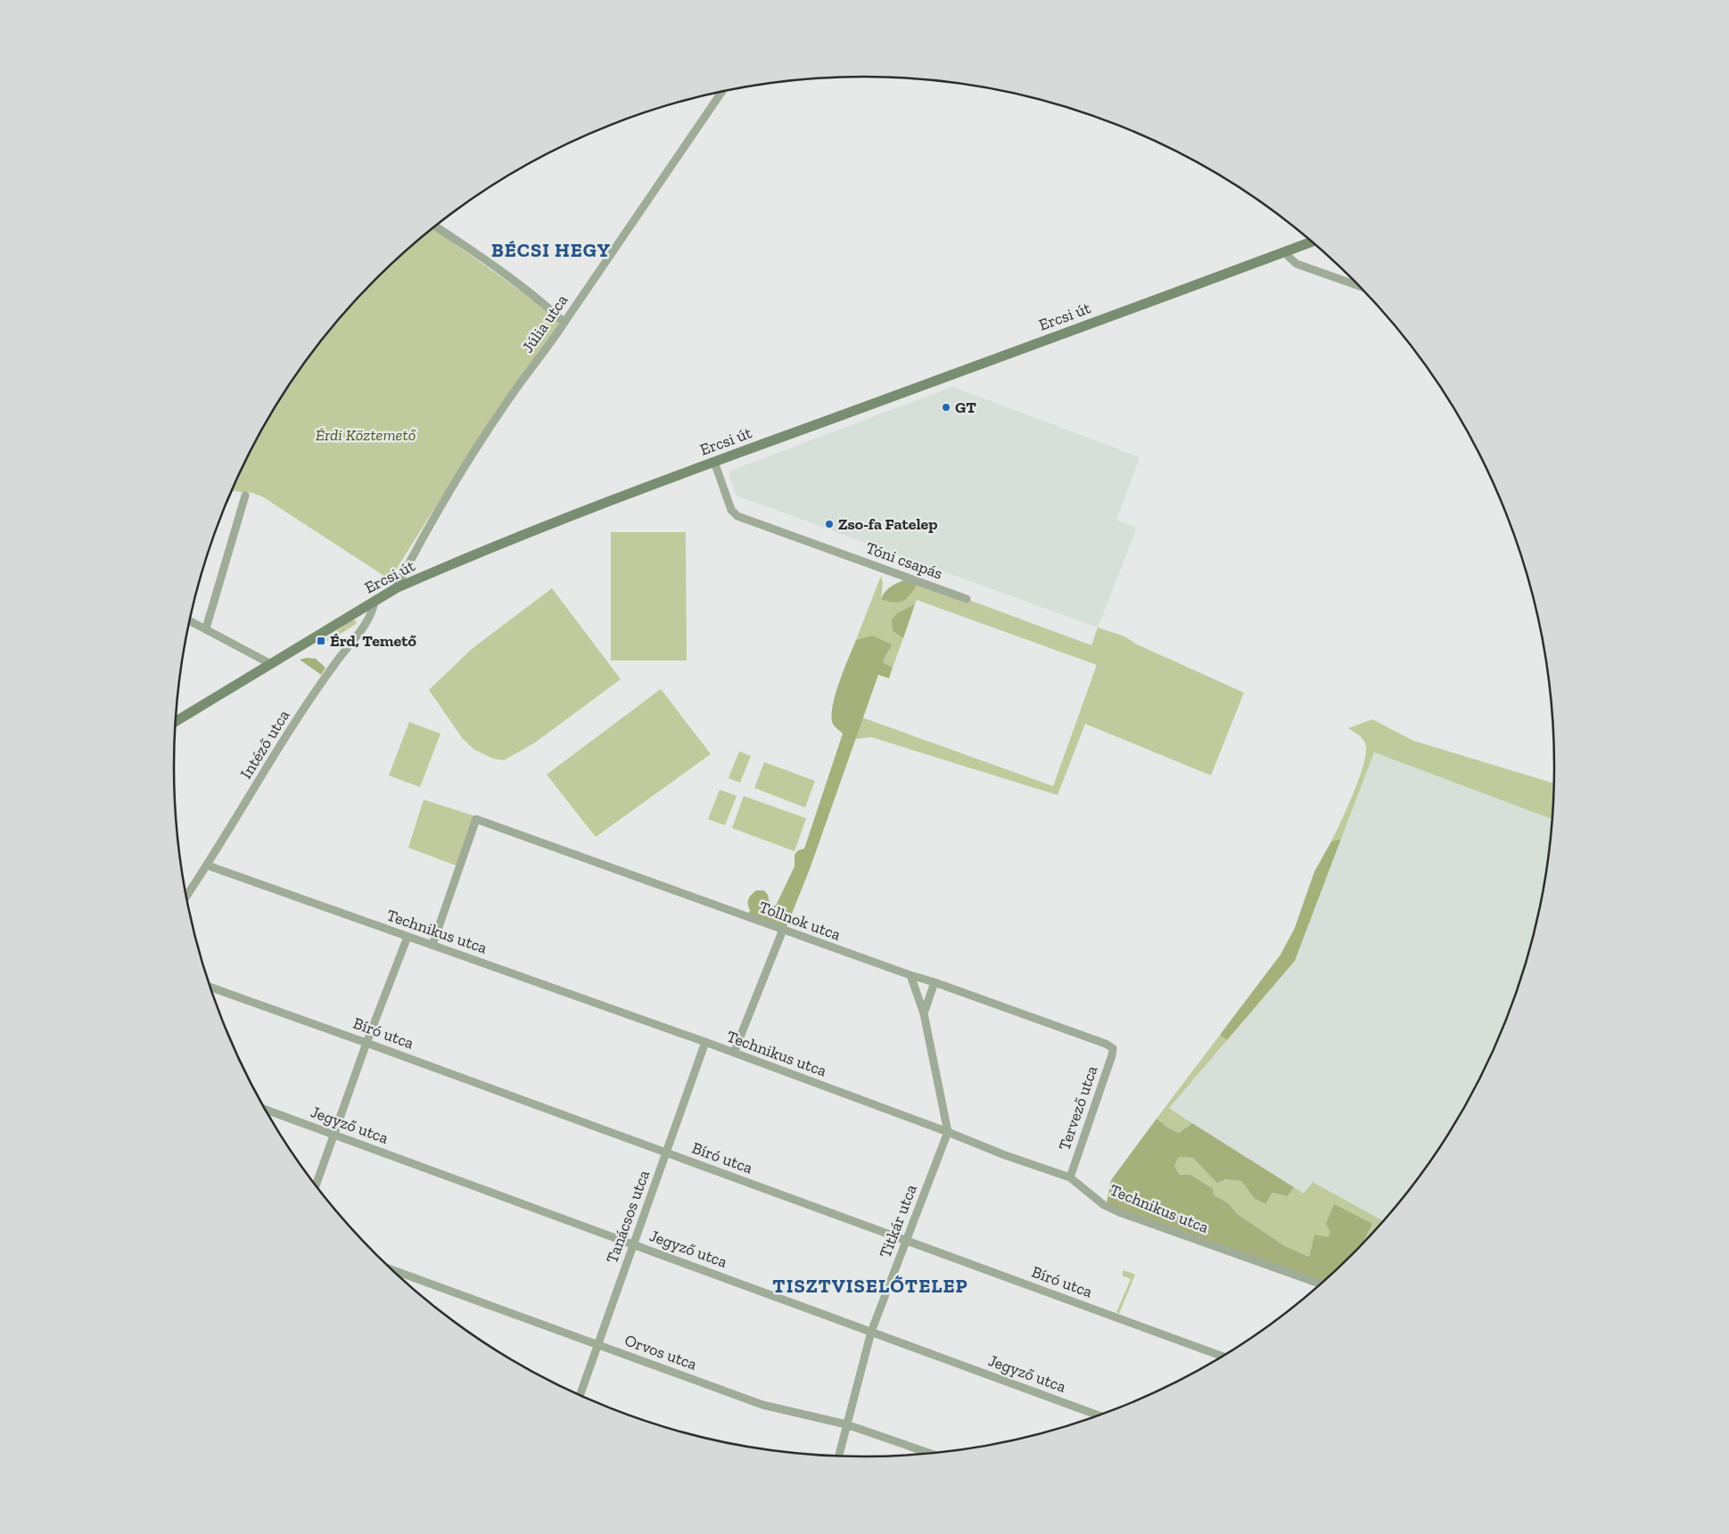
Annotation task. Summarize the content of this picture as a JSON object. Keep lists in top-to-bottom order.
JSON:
{
  "streets": {
    "main road": ["Ercsi út"],
    "street": [
      "Júlia utca",
      "Tóni csapás",
      "Intéző utca",
      "Tollnok utca",
      "Technikus utca",
      "Bíró utca",
      "Tervező utca",
      "Jegyző utca",
      "Tanácsos utca",
      "Titkár utca",
      "Orvos utca"
    ]
  },
  "crossings": [
    ["Ercsi út", "Júlia utca"],
    ["Ercsi út", "Tóni csapás"],
    ["Ercsi út", "Intéző utca"],
    ["Intéző utca", "Technikus utca"],
    ["Tollnok utca", "Technikus utca"],
    ["Tollnok utca", "Tervező utca"],
    ["Technikus utca", "Tervező utca"],
    ["Technikus utca", "Tanácsos utca"],
    ["Technikus utca", "Titkár utca"],
    ["Bíró utca", "Tanácsos utca"],
    ["Bíró utca", "Titkár utca"],
    ["Jegyző utca", "Tanácsos utca"],
    ["Jegyző utca", "Titkár utca"],
    ["Tanácsos utca", "Orvos utca"],
    ["Titkár utca", "Orvos utca"]
  ],
  "districts": ["BÉCSI HEGY", "TISZTVISELŐTELEP"],
  "parks": ["Érdi Köztemető"],
  "places": {
    "other": ["GT", "Zso-fa Fatelep"],
    "transit": ["Érd, Temető"]
  }
}
